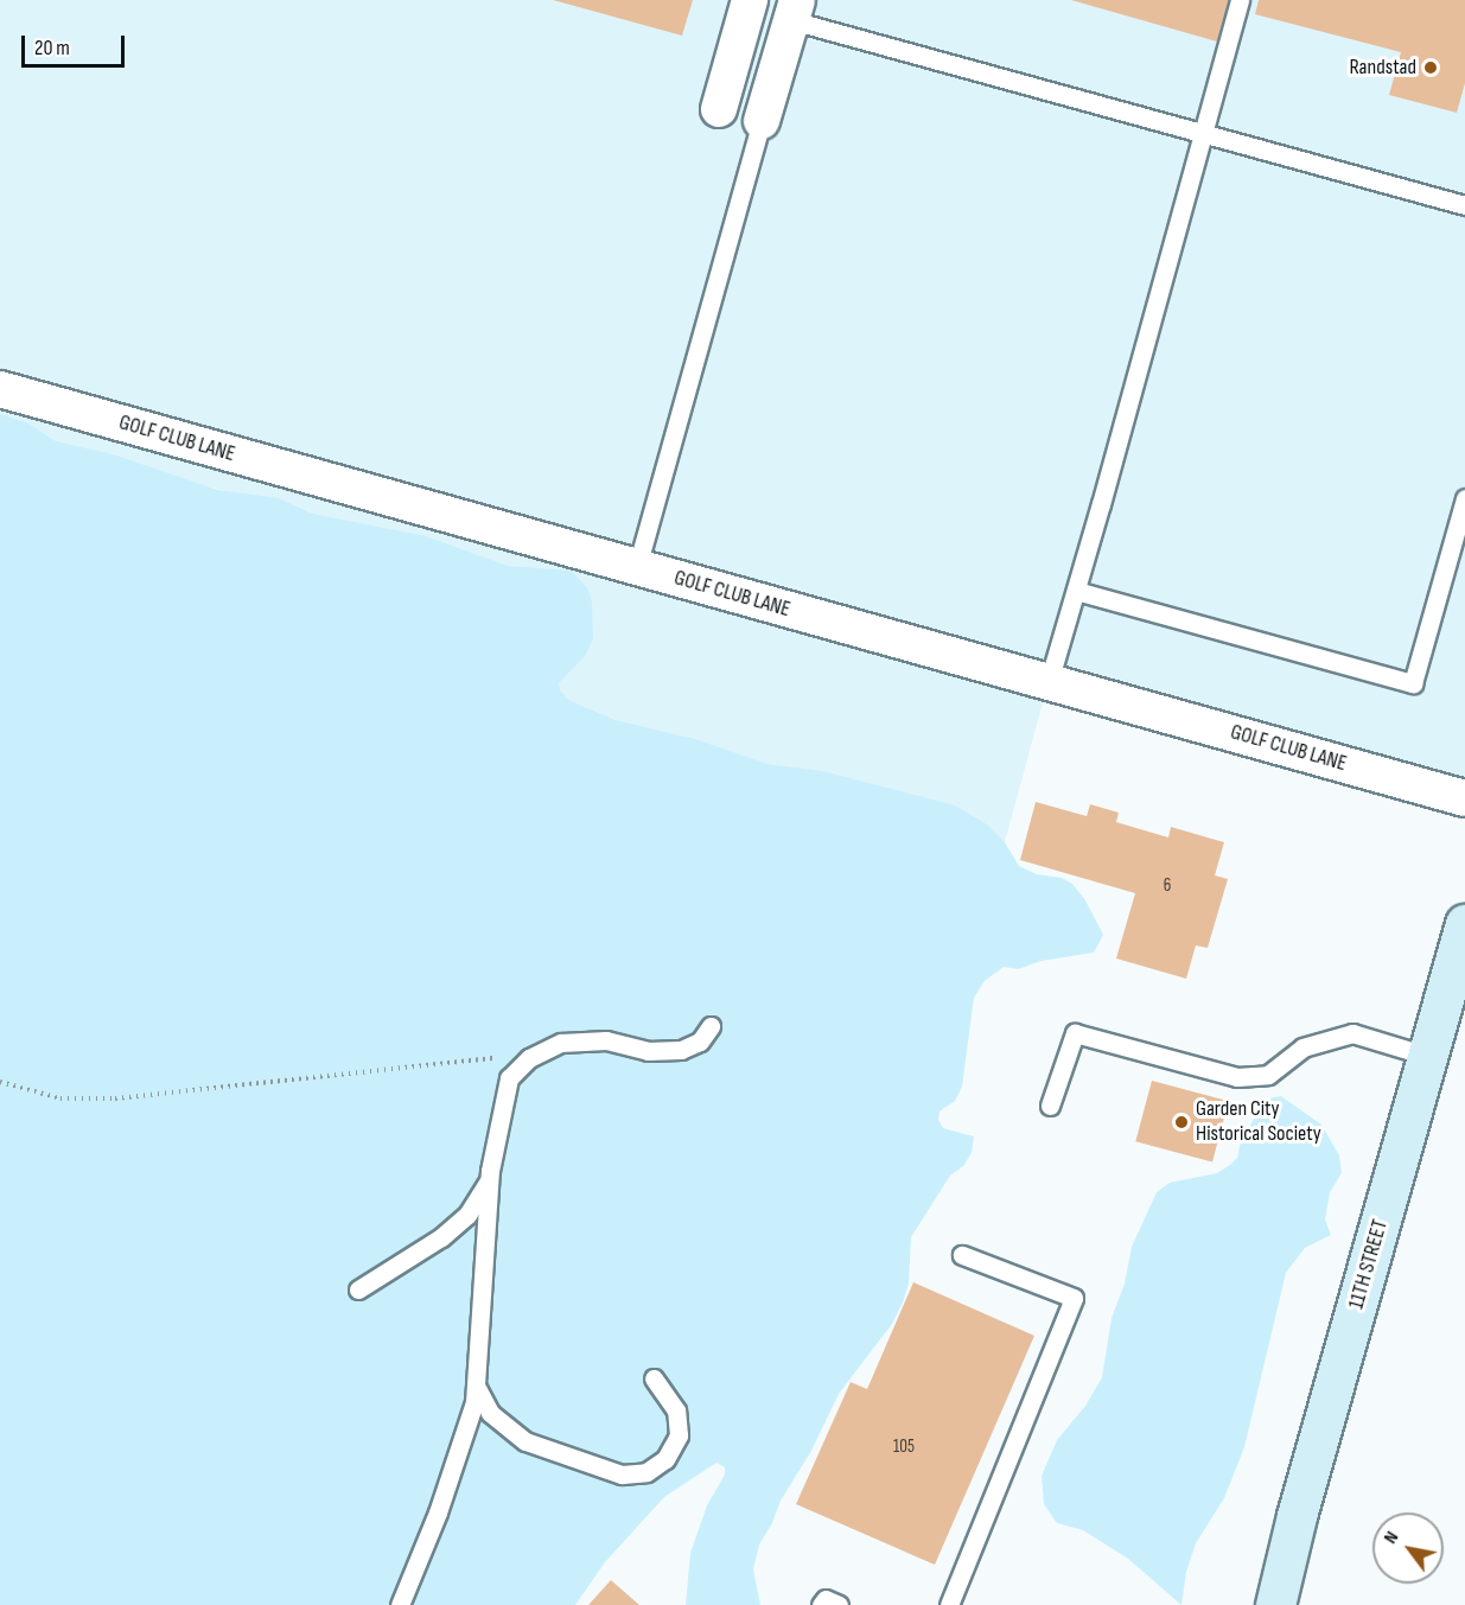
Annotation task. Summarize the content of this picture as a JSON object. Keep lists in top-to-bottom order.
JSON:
{
  "streets": {
    "main road": ["11TH STREET"],
    "street": ["GOLF CLUB LANE"]
  },
  "places": ["Randstad", "Garden City Historical Society"],
  "house_numbers": ["6", "105"],
  "scale_bar": "20 m",
  "north": "top left"
}
